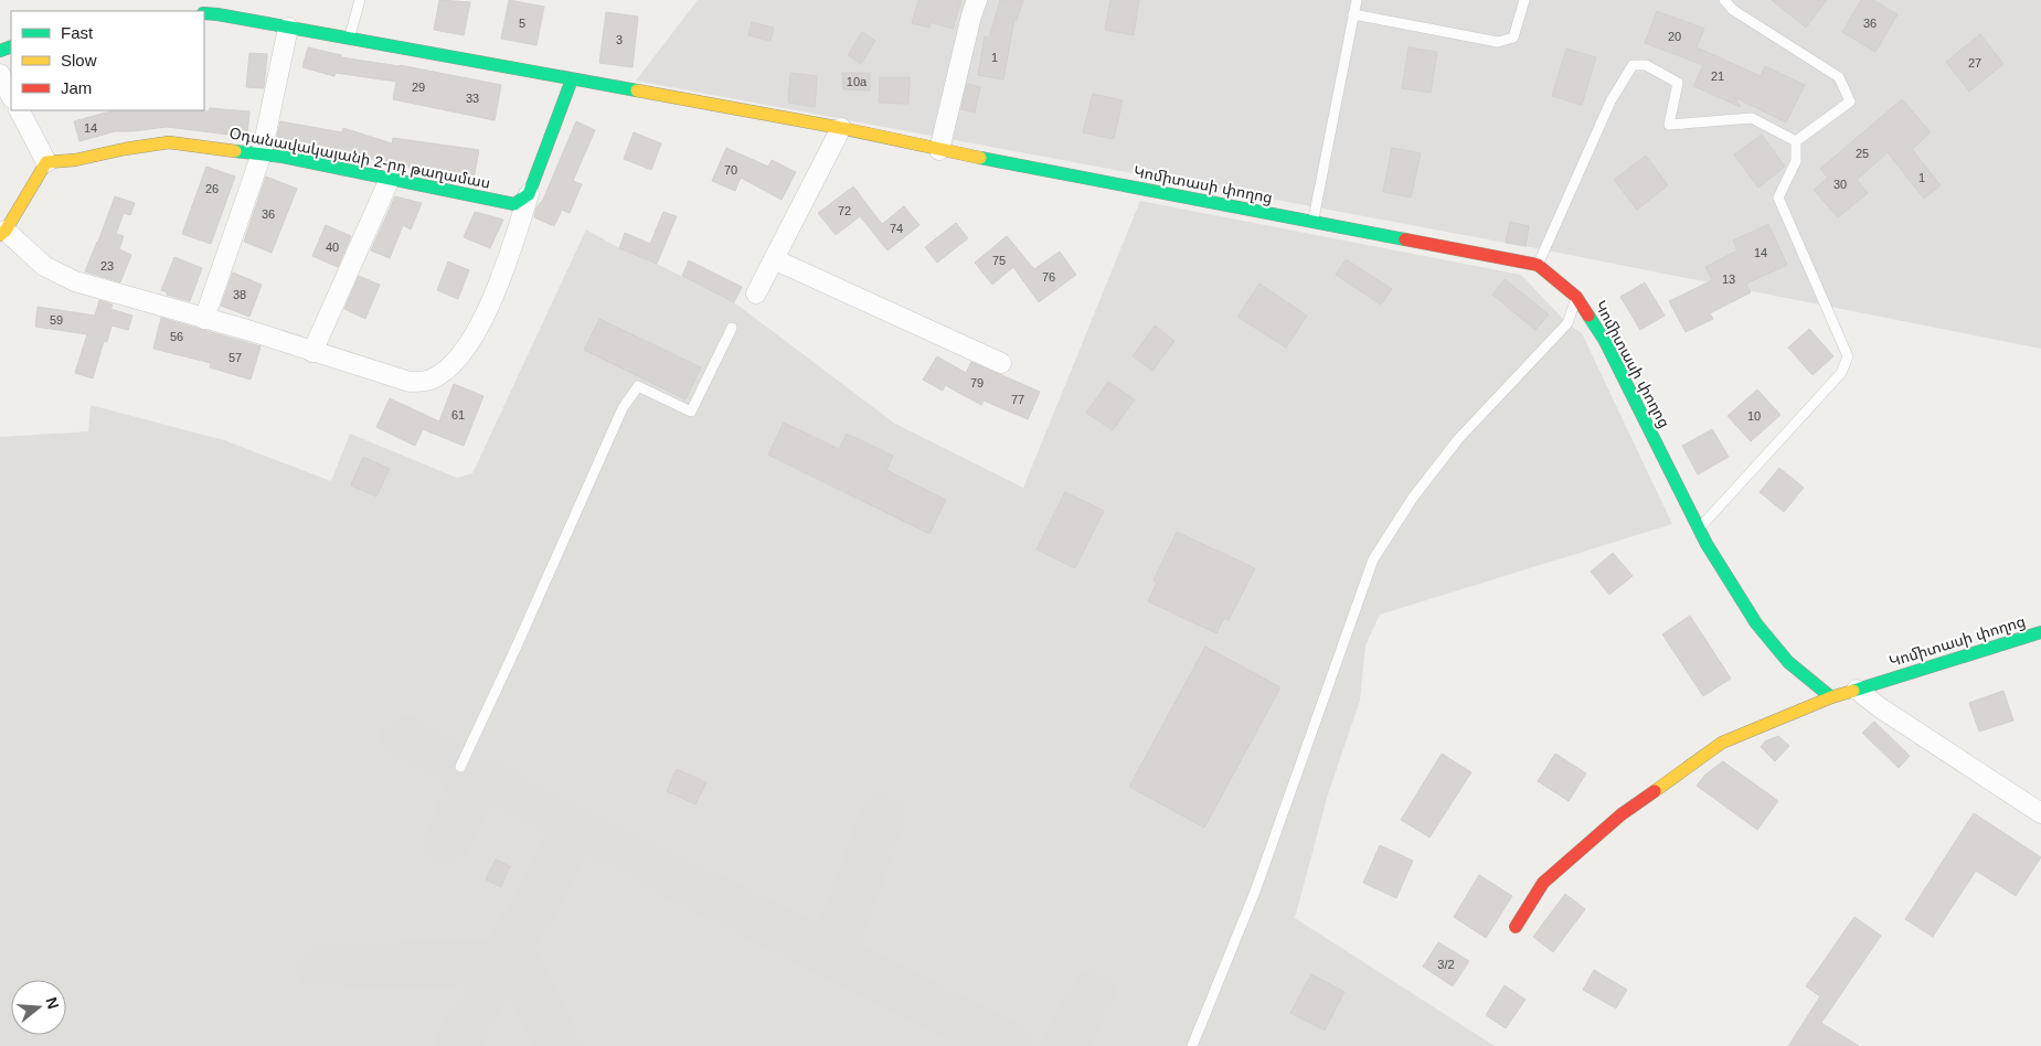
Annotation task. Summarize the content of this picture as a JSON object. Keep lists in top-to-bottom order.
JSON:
{
  "streets": {
    "main road": ["Օդանավակայանի 2-րդ թաղամաս", "Կոմիտասի փողոց"]
  },
  "house_numbers": [
    "5",
    "36",
    "20",
    "3",
    "1",
    "27",
    "21",
    "10а",
    "29",
    "33",
    "14",
    "25",
    "70",
    "1",
    "30",
    "26",
    "72",
    "36",
    "74",
    "40",
    "14",
    "75",
    "23",
    "76",
    "13",
    "38",
    "59",
    "56",
    "57",
    "79",
    "77",
    "61",
    "10",
    "3/2"
  ],
  "legend": ["Fast", "Slow", "Jam"],
  "north": "right"
}
